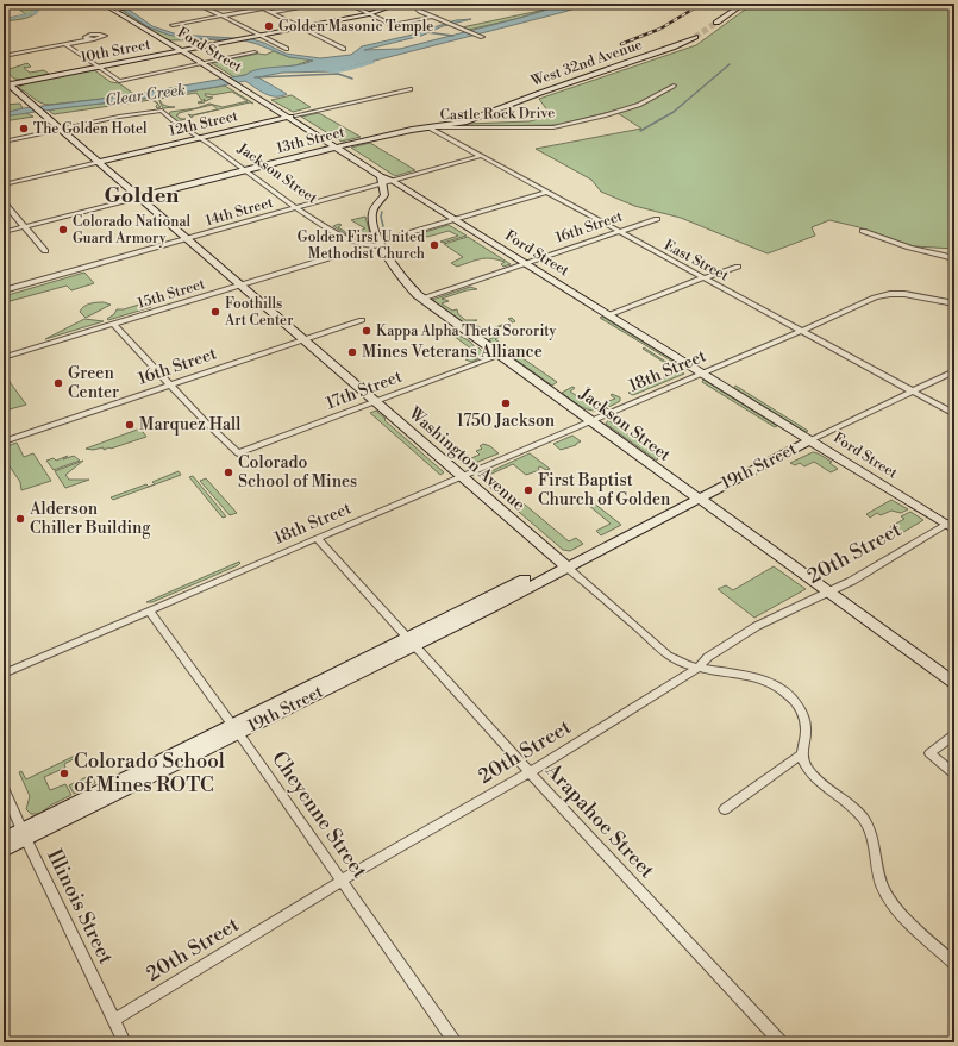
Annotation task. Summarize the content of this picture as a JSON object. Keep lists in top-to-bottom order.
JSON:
{
  "streets": {
    "main road": [
      "Ford Street",
      "10th Street",
      "West 32nd Avenue",
      "12th Street",
      "13th Street",
      "Jackson Street",
      "Washington Avenue",
      "19th Street"
    ],
    "street": [
      "Castle Rock Drive",
      "14th Street",
      "16th Street",
      "East Street",
      "15th Street",
      "18th Street",
      "17th Street",
      "20th Street",
      "Cheyenne Street",
      "Arapahoe Street",
      "Illinois Street"
    ]
  },
  "crossings": [
    ["Ford Street", "10th Street"],
    ["Ford Street", "12th Street"],
    ["Ford Street", "13th Street"],
    ["Ford Street", "Jackson Street"],
    ["Ford Street", "14th Street"],
    ["Ford Street", "16th Street"],
    ["Ford Street", "18th Street"],
    ["Ford Street", "19th Street"],
    ["Ford Street", "20th Street"],
    ["10th Street", "Washington Avenue"],
    ["West 32nd Avenue", "13th Street"],
    ["Castle Rock Drive", "13th Street"],
    ["Castle Rock Drive", "East Street"],
    ["12th Street", "Jackson Street"],
    ["12th Street", "Washington Avenue"],
    ["13th Street", "Jackson Street"],
    ["13th Street", "East Street"],
    ["13th Street", "Washington Avenue"],
    ["Jackson Street", "14th Street"],
    ["Jackson Street", "16th Street"],
    ["Jackson Street", "18th Street"],
    ["Jackson Street", "17th Street"],
    ["Jackson Street", "Washington Avenue"],
    ["Jackson Street", "19th Street"],
    ["Jackson Street", "20th Street"],
    ["14th Street", "Washington Avenue"],
    ["16th Street", "East Street"],
    ["16th Street", "17th Street"],
    ["16th Street", "Washington Avenue"],
    ["East Street", "18th Street"],
    ["East Street", "19th Street"],
    ["15th Street", "Washington Avenue"],
    ["18th Street", "Washington Avenue"],
    ["18th Street", "Cheyenne Street"],
    ["18th Street", "Arapahoe Street"],
    ["17th Street", "Washington Avenue"],
    ["Washington Avenue", "19th Street"],
    ["Washington Avenue", "20th Street"],
    ["19th Street", "Cheyenne Street"],
    ["19th Street", "Arapahoe Street"],
    ["19th Street", "Illinois Street"],
    ["20th Street", "Cheyenne Street"],
    ["20th Street", "Arapahoe Street"],
    ["20th Street", "Illinois Street"]
  ],
  "districts": ["Golden"],
  "water": ["Clear Creek"],
  "places": [
    "Golden Masonic Temple",
    "The Golden Hotel",
    "Colorado National Guard Armory",
    "Golden First United Methodist Church",
    "Foothills Art Center",
    "Kappa Alpha Theta Sorority",
    "Mines Veterans Alliance",
    "Green Center",
    "1750 Jackson",
    "Marquez Hall",
    "Colorado School of Mines",
    "First Baptist Church of Golden",
    "Alderson Chiller Building",
    "Colorado School of Mines ROTC"
  ]
}
